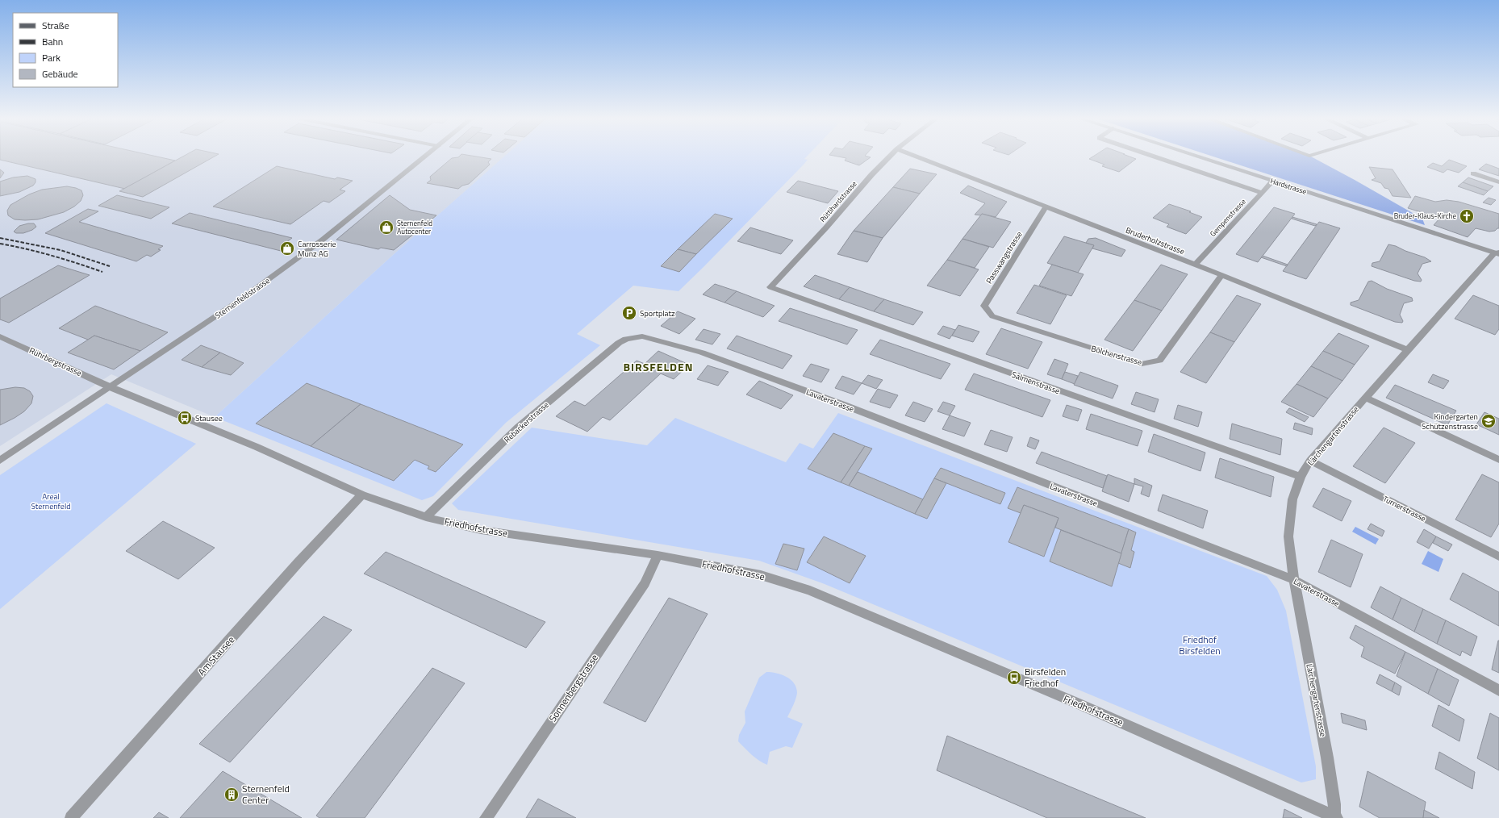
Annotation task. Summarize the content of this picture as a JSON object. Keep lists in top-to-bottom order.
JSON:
{
  "streets": {
    "street": [
      "Hardstrasse",
      "Rüttihardstrasse",
      "Gempenstrasse",
      "Bruderholzstrasse",
      "Passwangstrasse",
      "Sternenfeldstrasse",
      "Bölchenstrasse",
      "Rührbergstrasse",
      "Salmenstrasse",
      "Lavaterstrasse",
      "Rebackerstrasse",
      "Lärchengartenstrasse",
      "Turnerstrasse",
      "Friedhofstrasse",
      "Am Stausee",
      "Sonnenbergstrasse"
    ]
  },
  "crossings": [
    ["Hardstrasse", "Gempenstrasse"],
    ["Hardstrasse", "Lärchengartenstrasse"],
    ["Rüttihardstrasse", "Salmenstrasse"],
    ["Gempenstrasse", "Bruderholzstrasse"],
    ["Bruderholzstrasse", "Passwangstrasse"],
    ["Bruderholzstrasse", "Bölchenstrasse"],
    ["Bruderholzstrasse", "Lärchengartenstrasse"],
    ["Passwangstrasse", "Bölchenstrasse"],
    ["Sternenfeldstrasse", "Rührbergstrasse"],
    ["Sternenfeldstrasse", "Friedhofstrasse"],
    ["Rührbergstrasse", "Friedhofstrasse"],
    ["Salmenstrasse", "Lärchengartenstrasse"],
    ["Lavaterstrasse", "Rebackerstrasse"],
    ["Lavaterstrasse", "Lärchengartenstrasse"],
    ["Rebackerstrasse", "Friedhofstrasse"],
    ["Lärchengartenstrasse", "Turnerstrasse"],
    ["Lärchengartenstrasse", "Friedhofstrasse"],
    ["Friedhofstrasse", "Am Stausee"],
    ["Friedhofstrasse", "Sonnenbergstrasse"]
  ],
  "districts": ["BIRSFELDEN"],
  "parks": ["Areal Sternenfeld", "Friedhof Birsfelden"],
  "places": {
    "church": ["Bruder-Klaus-Kirche"],
    "shop": ["Sternenfeld Autocenter", "Carrosserie Munz AG"],
    "parking": ["Sportplatz"],
    "bus stop": ["Stausee", "Birsfelden Friedhof"],
    "school or university": ["Kindergarten Schützenstrasse"],
    "building": ["Sternenfeld Center"]
  },
  "legend": [
    "Straße",
    "Bahn",
    "Park",
    "Gebäude"
  ]
}
